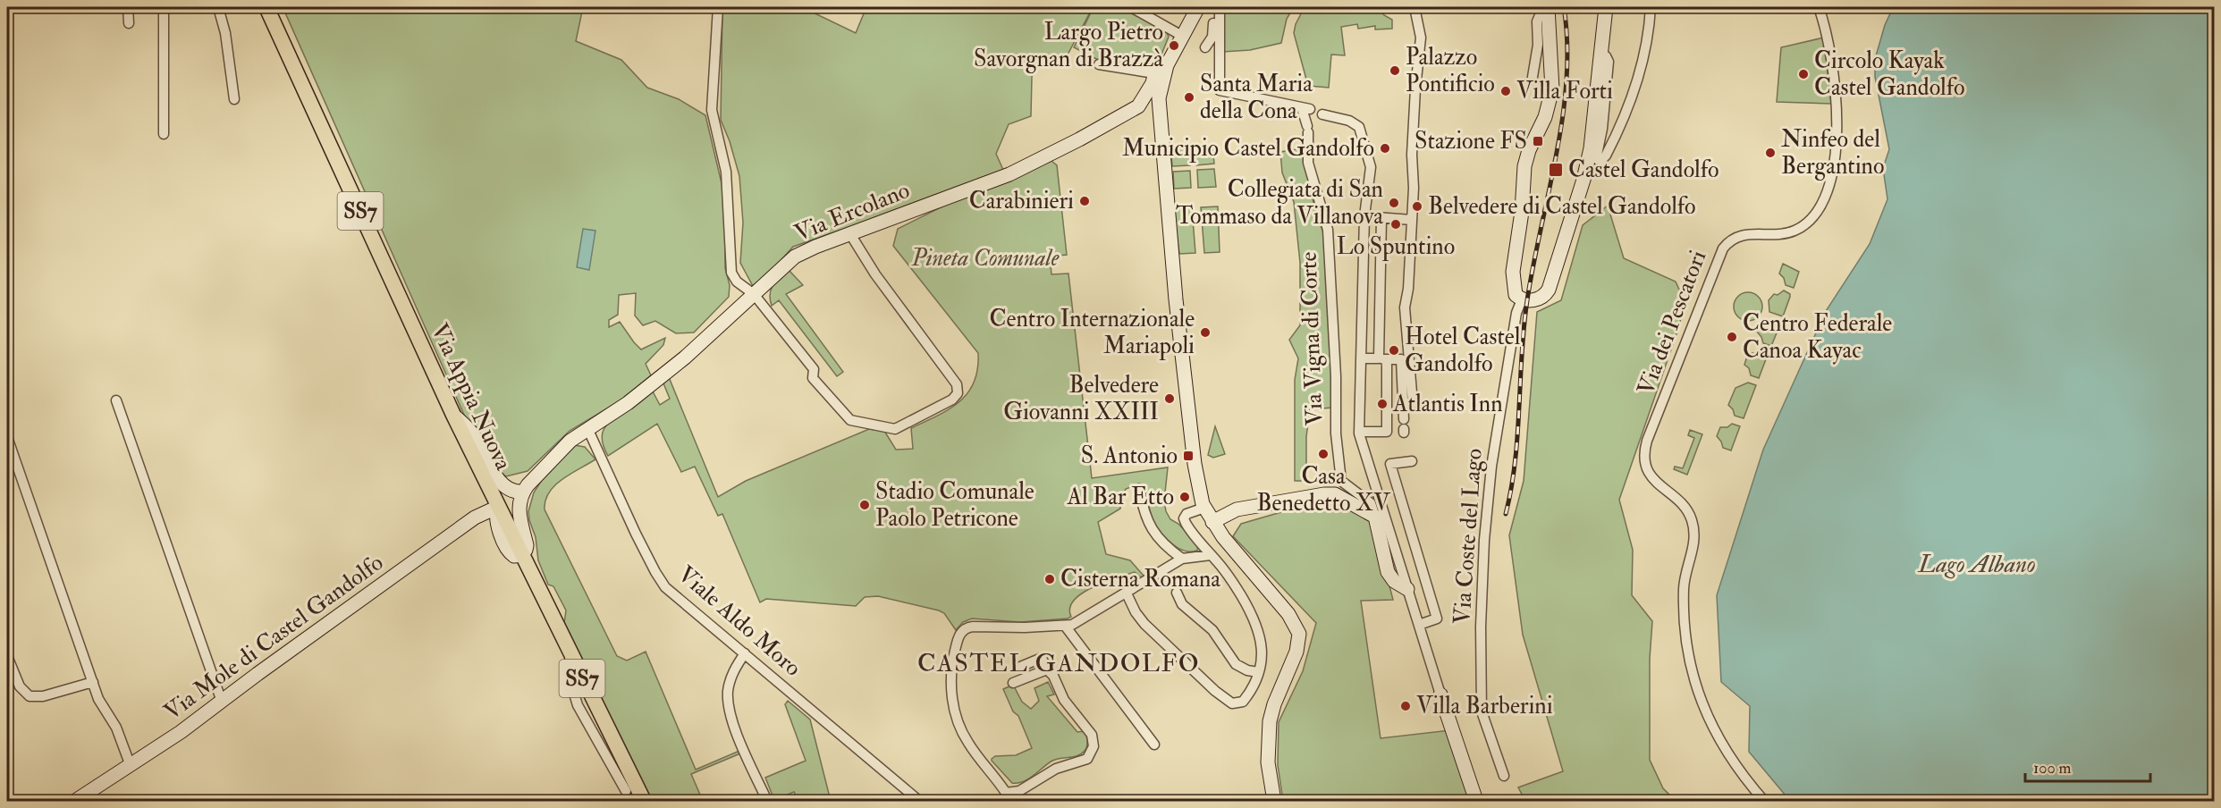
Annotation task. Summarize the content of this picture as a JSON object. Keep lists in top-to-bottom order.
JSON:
{
  "streets": {
    "main road": ["SS7", "Via Appia Nuova"],
    "street": [
      "Via Ercolano",
      "Via dei Pescatori",
      "Via Vigna di Corte",
      "Via Coste del Lago",
      "Viale Aldo Moro",
      "Via Mole di Castel Gandolfo"
    ]
  },
  "crossings": [
    ["Via Ercolano", "Viale Aldo Moro"],
    ["Via Appia Nuova", "Via Mole di Castel Gandolfo"]
  ],
  "districts": ["CASTEL GANDOLFO"],
  "water": ["Lago Albano"],
  "parks": ["Pineta Comunale"],
  "places": {
    "other": [
      "Largo Pietro Savorgnan di Brazzà",
      "Palazzo Pontificio",
      "Circolo Kayak Castel Gandolfo",
      "Villa Forti",
      "Santa Maria della Cona",
      "Municipio Castel Gandolfo",
      "Ninfeo del Bergantino",
      "Carabinieri",
      "Collegiata di San Tommaso da Villanova",
      "Belvedere di Castel Gandolfo",
      "Lo Spuntino",
      "Centro Internazionale Mariapoli",
      "Centro Federale Canoa Kayac",
      "Hotel Castel Gandolfo",
      "Belvedere Giovanni XXIII",
      "Atlantis Inn",
      "Casa Benedetto XV",
      "Al Bar Etto",
      "Stadio Comunale Paolo Petricone",
      "Cisterna Romana",
      "Villa Barberini"
    ],
    "transit": ["Stazione FS", "Castel Gandolfo", "S. Antonio"]
  },
  "scale_bar": "100 m"
}
